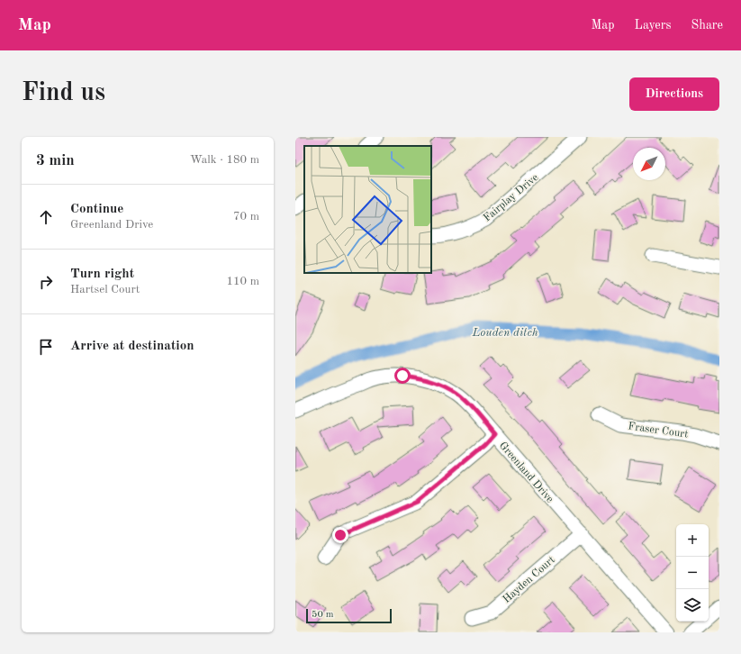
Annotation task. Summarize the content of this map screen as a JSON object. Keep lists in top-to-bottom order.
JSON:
{
  "streets": {
    "street": [
      "Fairplay Drive",
      "Fraser Court",
      "Greenland Drive",
      "Hayden Court"
    ]
  },
  "crossings": [
    ["Greenland Drive", "Hayden Court"]
  ],
  "water": ["Louden ditch"],
  "scale_bar": "50 m",
  "north": "bottom left",
  "page": {
    "header": "Map",
    "nav": ["Map", "Layers", "Share"],
    "buttons": "Directions",
    "title": "Find us",
    "heading": ["3 min", "Walk · 180 m"],
    "list": [
      ["Continue", "Greenland Drive", "70 m"],
      ["Turn right", "Hartsel Court", "110 m"],
      "Arrive at destination"
    ],
    "map_buttons": ["+", "−"],
    "scale": "50 m"
  }
}
